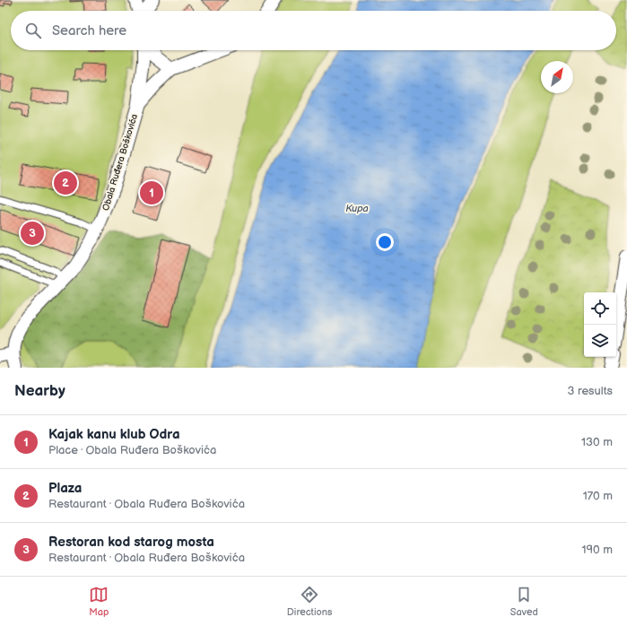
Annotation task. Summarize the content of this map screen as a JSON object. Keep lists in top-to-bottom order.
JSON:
{
  "streets": {
    "street": ["Obala Ruđera Boškovića"]
  },
  "water": ["Kupa"],
  "north": "top right",
  "page": {
    "search": "Search here",
    "pins": ["2", "1", "3"],
    "heading": ["Nearby", "3 results"],
    "list": [
      {
        "mark": "1",
        "name": "Kajak kanu klub Odra",
        "note": "Place · Obala Ruđera Boškovića",
        "value": "130 m"
      },
      {
        "mark": "2",
        "name": "Plaza",
        "note": "Restaurant · Obala Ruđera Boškovića",
        "value": "170 m"
      },
      {
        "mark": "3",
        "name": "Restoran kod starog mosta",
        "note": "Restaurant · Obala Ruđera Boškovića",
        "value": "190 m"
      }
    ],
    "nav": ["Map", "Directions", "Saved"]
  }
}
